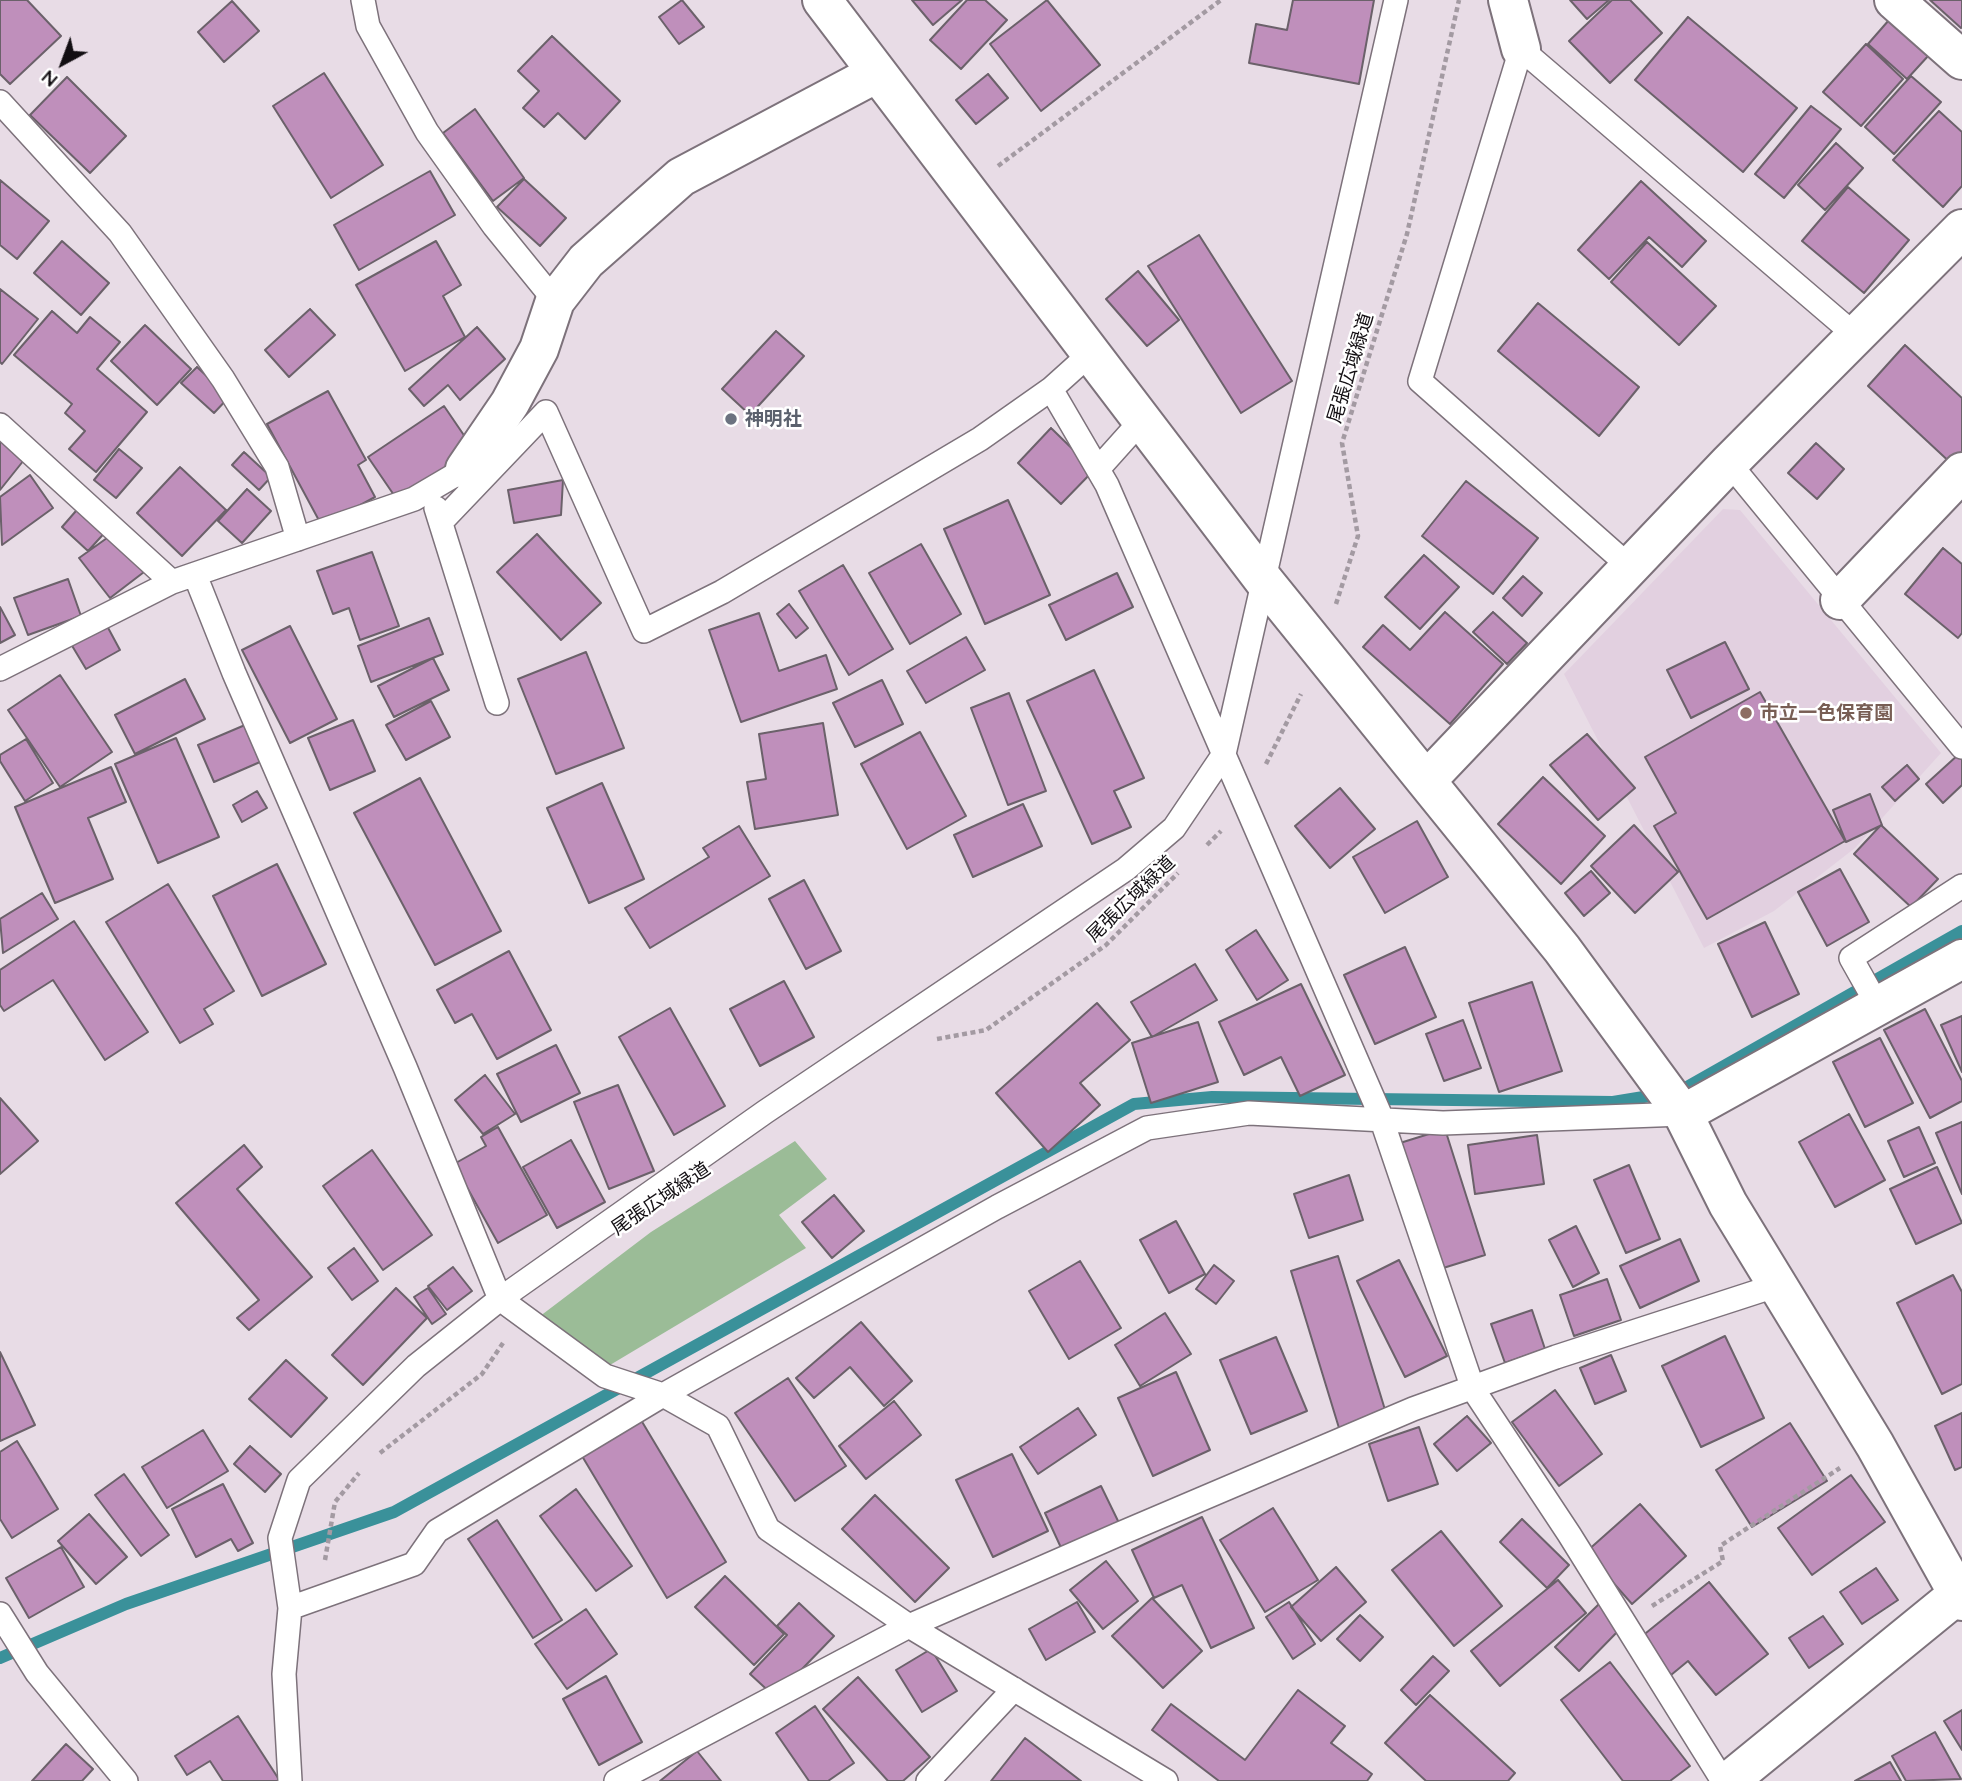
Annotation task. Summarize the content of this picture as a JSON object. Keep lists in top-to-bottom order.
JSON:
{
  "streets": {
    "path": ["尾張広域緑道"]
  },
  "places": ["神明社", "市立一色保育園"],
  "north": "bottom left"
}
